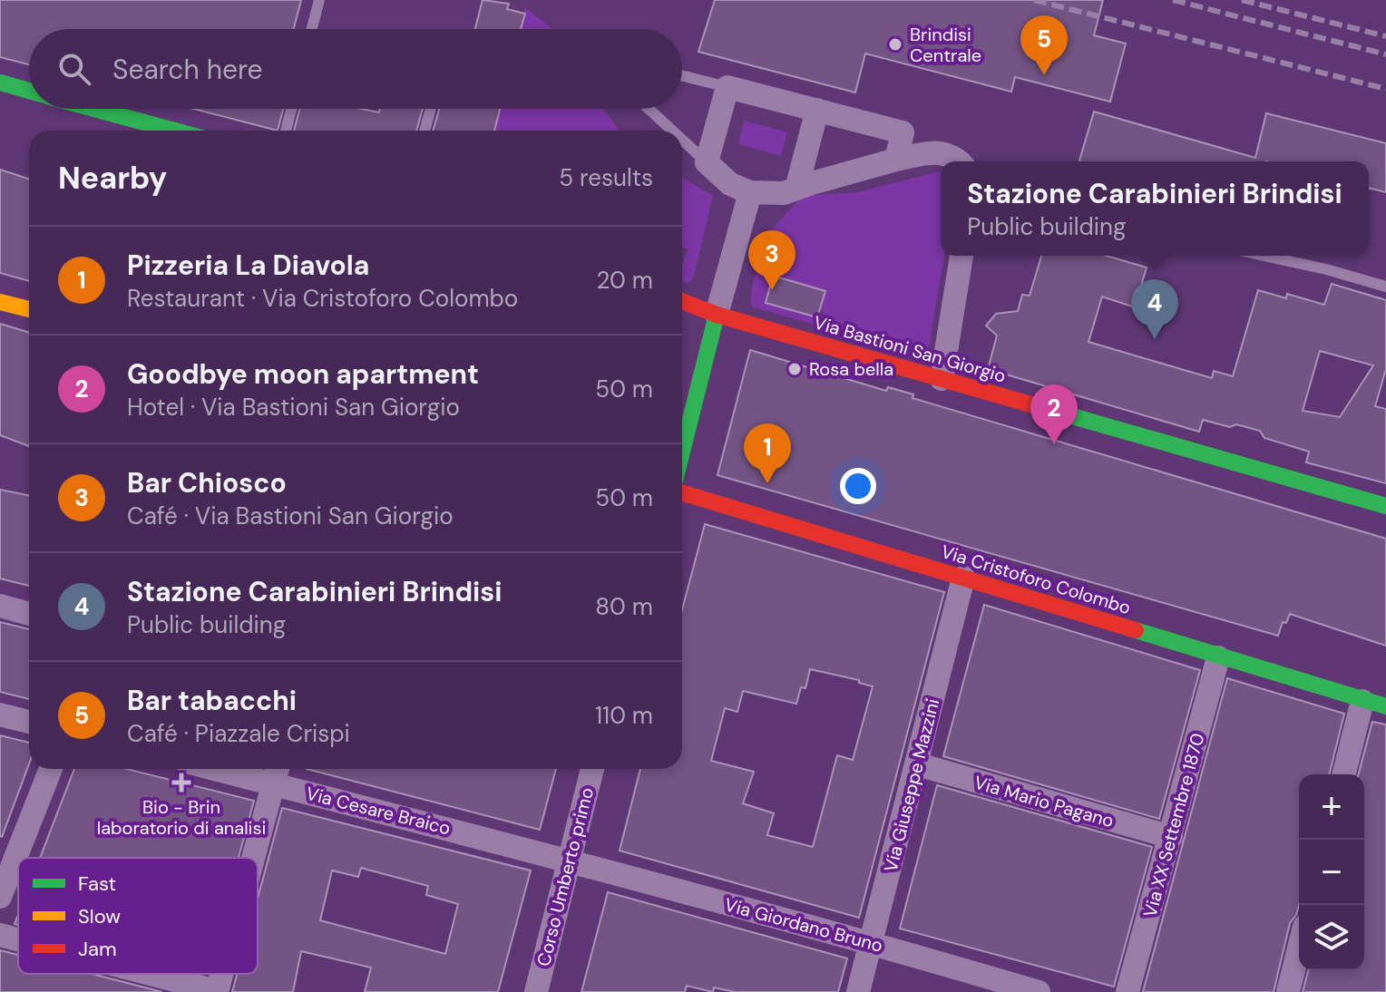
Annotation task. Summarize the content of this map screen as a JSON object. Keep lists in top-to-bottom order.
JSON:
{
  "streets": {
    "street": [
      "Via Bastioni San Giorgio",
      "Via Cristoforo Colombo",
      "Via Giuseppe Mazzini",
      "Via Mario Pagano",
      "Via Cesare Braico",
      "Via XX Settembre 1870",
      "Corso Umberto primo",
      "Via Giordano Bruno"
    ]
  },
  "crossings": [
    ["Via Cristoforo Colombo", "Via Giuseppe Mazzini"],
    ["Via Cristoforo Colombo", "Via XX Settembre 1870"],
    ["Via Giuseppe Mazzini", "Via Mario Pagano"],
    ["Via Giuseppe Mazzini", "Via Giordano Bruno"],
    ["Via Mario Pagano", "Via XX Settembre 1870"],
    ["Via Cesare Braico", "Corso Umberto primo"],
    ["Via Cesare Braico", "Via Giordano Bruno"],
    ["Corso Umberto primo", "Via Giordano Bruno"]
  ],
  "places": {
    "other": ["Brindisi Centrale", "Rosa bella"],
    "health": ["Bio - Brin laboratorio di analisi"]
  },
  "legend": ["Fast", "Slow", "Jam"],
  "page": {
    "pins": [
      "5",
      "3",
      "4",
      "2",
      "1"
    ],
    "search": "Search here",
    "heading": ["Nearby", "5 results"],
    "popup": ["Stazione Carabinieri Brindisi", "Public building"],
    "list": [
      {
        "mark": "1",
        "name": "Pizzeria La Diavola",
        "note": "Restaurant · Via Cristoforo Colombo",
        "value": "20 m"
      },
      {
        "mark": "2",
        "name": "Goodbye moon apartment",
        "note": "Hotel · Via Bastioni San Giorgio",
        "value": "50 m"
      },
      {
        "mark": "3",
        "name": "Bar Chiosco",
        "note": "Café · Via Bastioni San Giorgio",
        "value": "50 m"
      },
      {
        "mark": "4",
        "name": "Stazione Carabinieri Brindisi",
        "note": "Public building",
        "value": "80 m"
      },
      {
        "mark": "5",
        "name": "Bar tabacchi",
        "note": "Café · Piazzale Crispi",
        "value": "110 m"
      }
    ],
    "map_buttons": ["+", "−"]
  }
}
